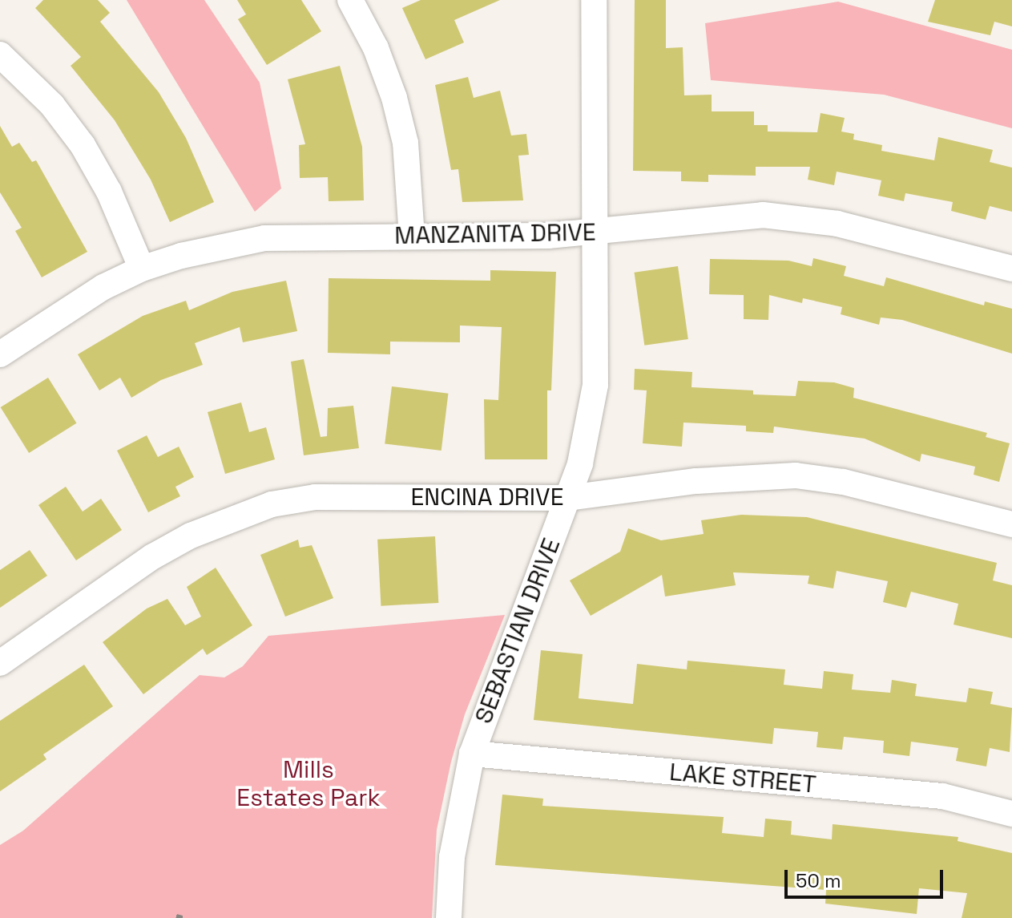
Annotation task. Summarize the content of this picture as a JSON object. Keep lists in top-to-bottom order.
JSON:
{
  "streets": {
    "street": [
      "MANZANITA DRIVE",
      "ENCINA DRIVE",
      "SEBASTIAN DRIVE",
      "LAKE STREET"
    ]
  },
  "crossings": [
    ["MANZANITA DRIVE", "SEBASTIAN DRIVE"],
    ["ENCINA DRIVE", "SEBASTIAN DRIVE"],
    ["SEBASTIAN DRIVE", "LAKE STREET"]
  ],
  "parks": ["Mills Estates Park"],
  "scale_bar": "50 m"
}
